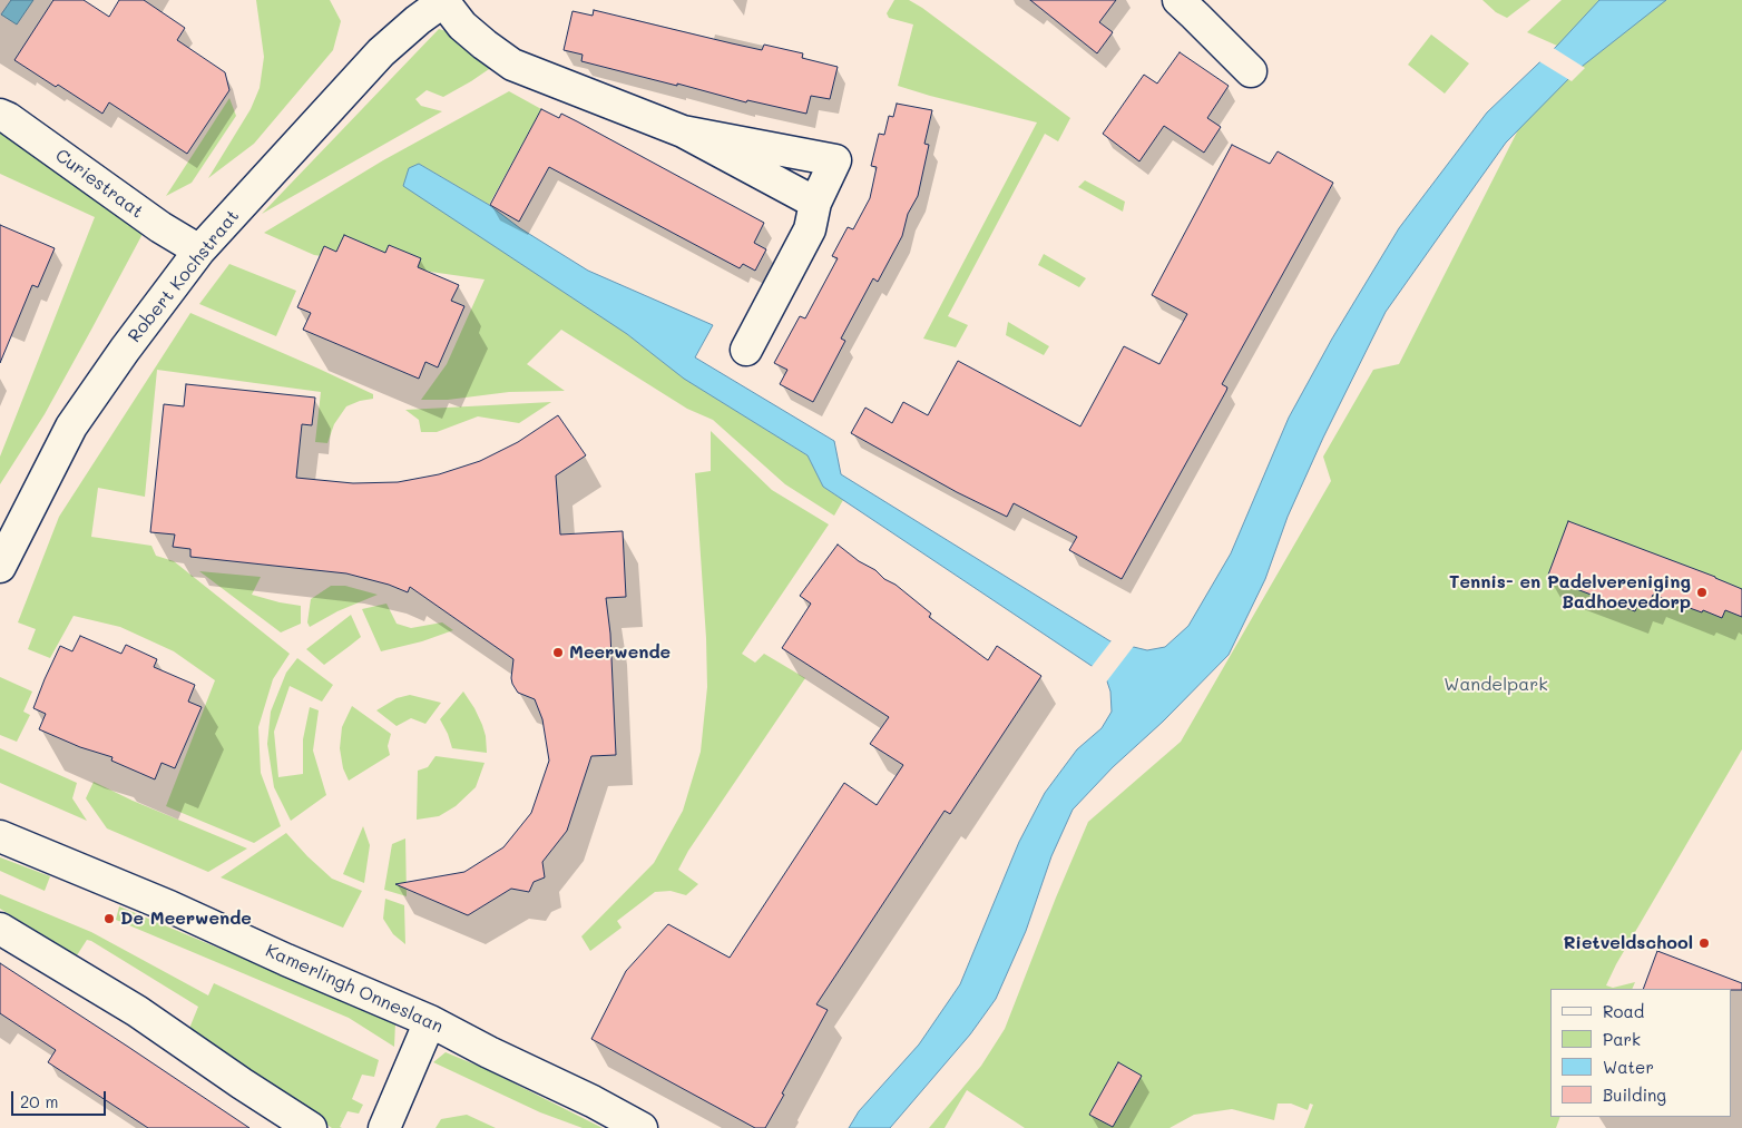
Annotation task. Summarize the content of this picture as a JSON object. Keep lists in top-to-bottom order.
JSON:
{
  "streets": {
    "street": ["Curiestraat", "Robert Kochstraat", "Kamerlingh Onneslaan"]
  },
  "crossings": [
    ["Curiestraat", "Robert Kochstraat"]
  ],
  "parks": ["Wandelpark"],
  "places": [
    "Tennis- en Padelvereniging Badhoevedorp",
    "Meerwende",
    "De Meerwende",
    "Rietveldschool"
  ],
  "legend": [
    "Road",
    "Park",
    "Water",
    "Building"
  ],
  "scale_bar": "20 m"
}
